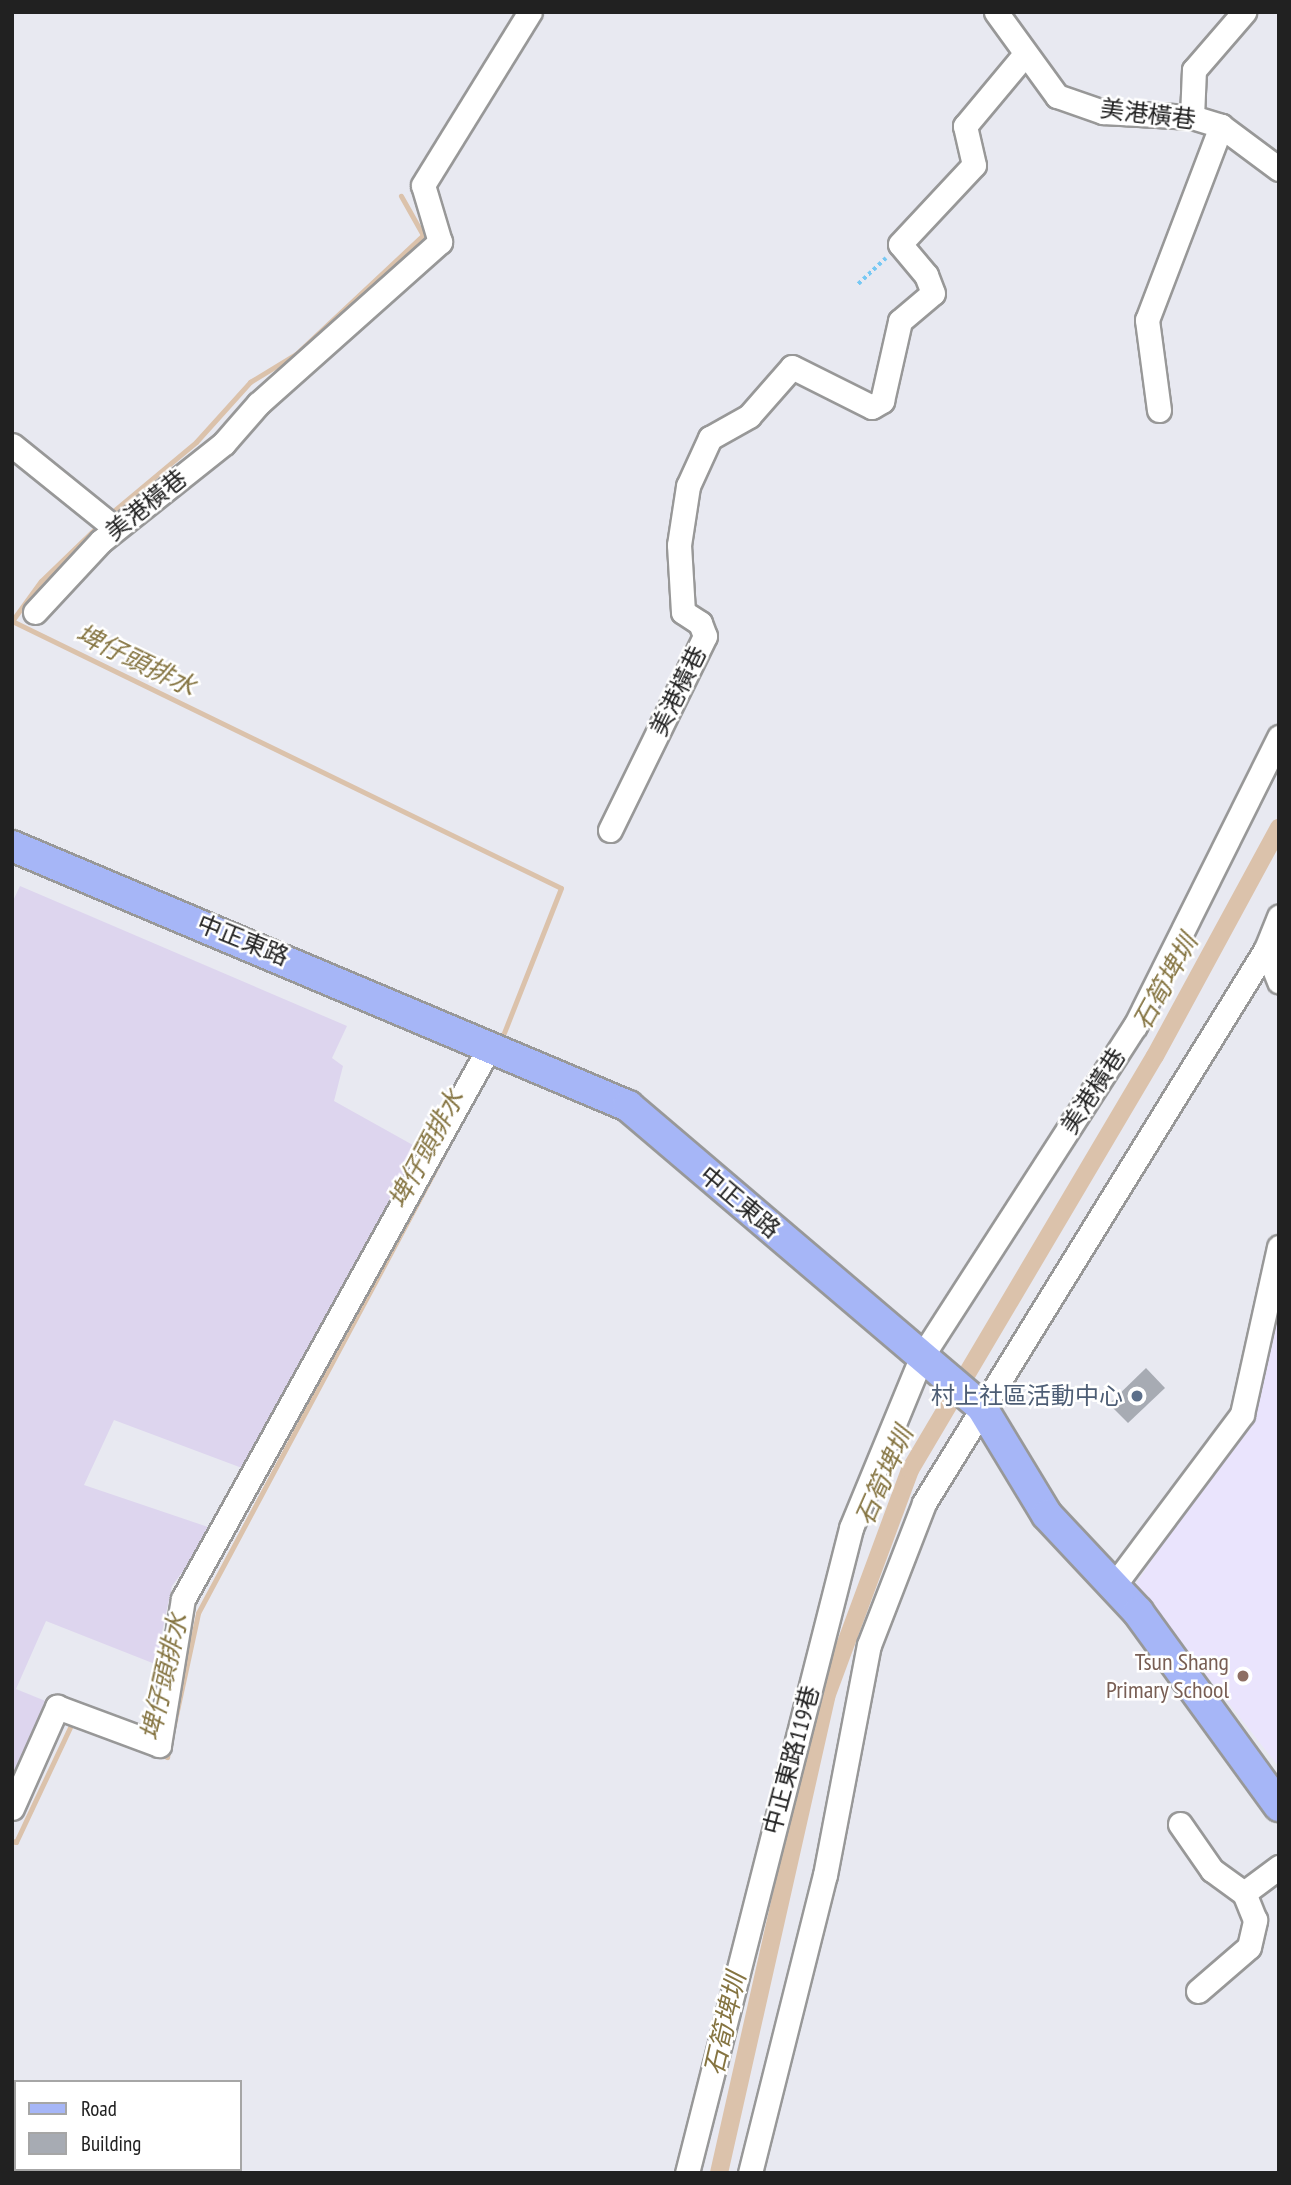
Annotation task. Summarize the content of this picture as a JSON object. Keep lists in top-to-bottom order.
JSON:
{
  "streets": {
    "main road": ["中正東路"],
    "street": ["美港橫巷", "中正東路119巷"]
  },
  "crossings": [
    ["美港橫巷", "中正東路"],
    ["美港橫巷", "中正東路119巷"],
    ["中正東路", "中正東路119巷"]
  ],
  "water": ["埤仔頭排水", "石筍埤圳"],
  "places": ["村上社區活動中心", "Tsun Shang Primary School"],
  "legend": ["Road", "Building"]
}
